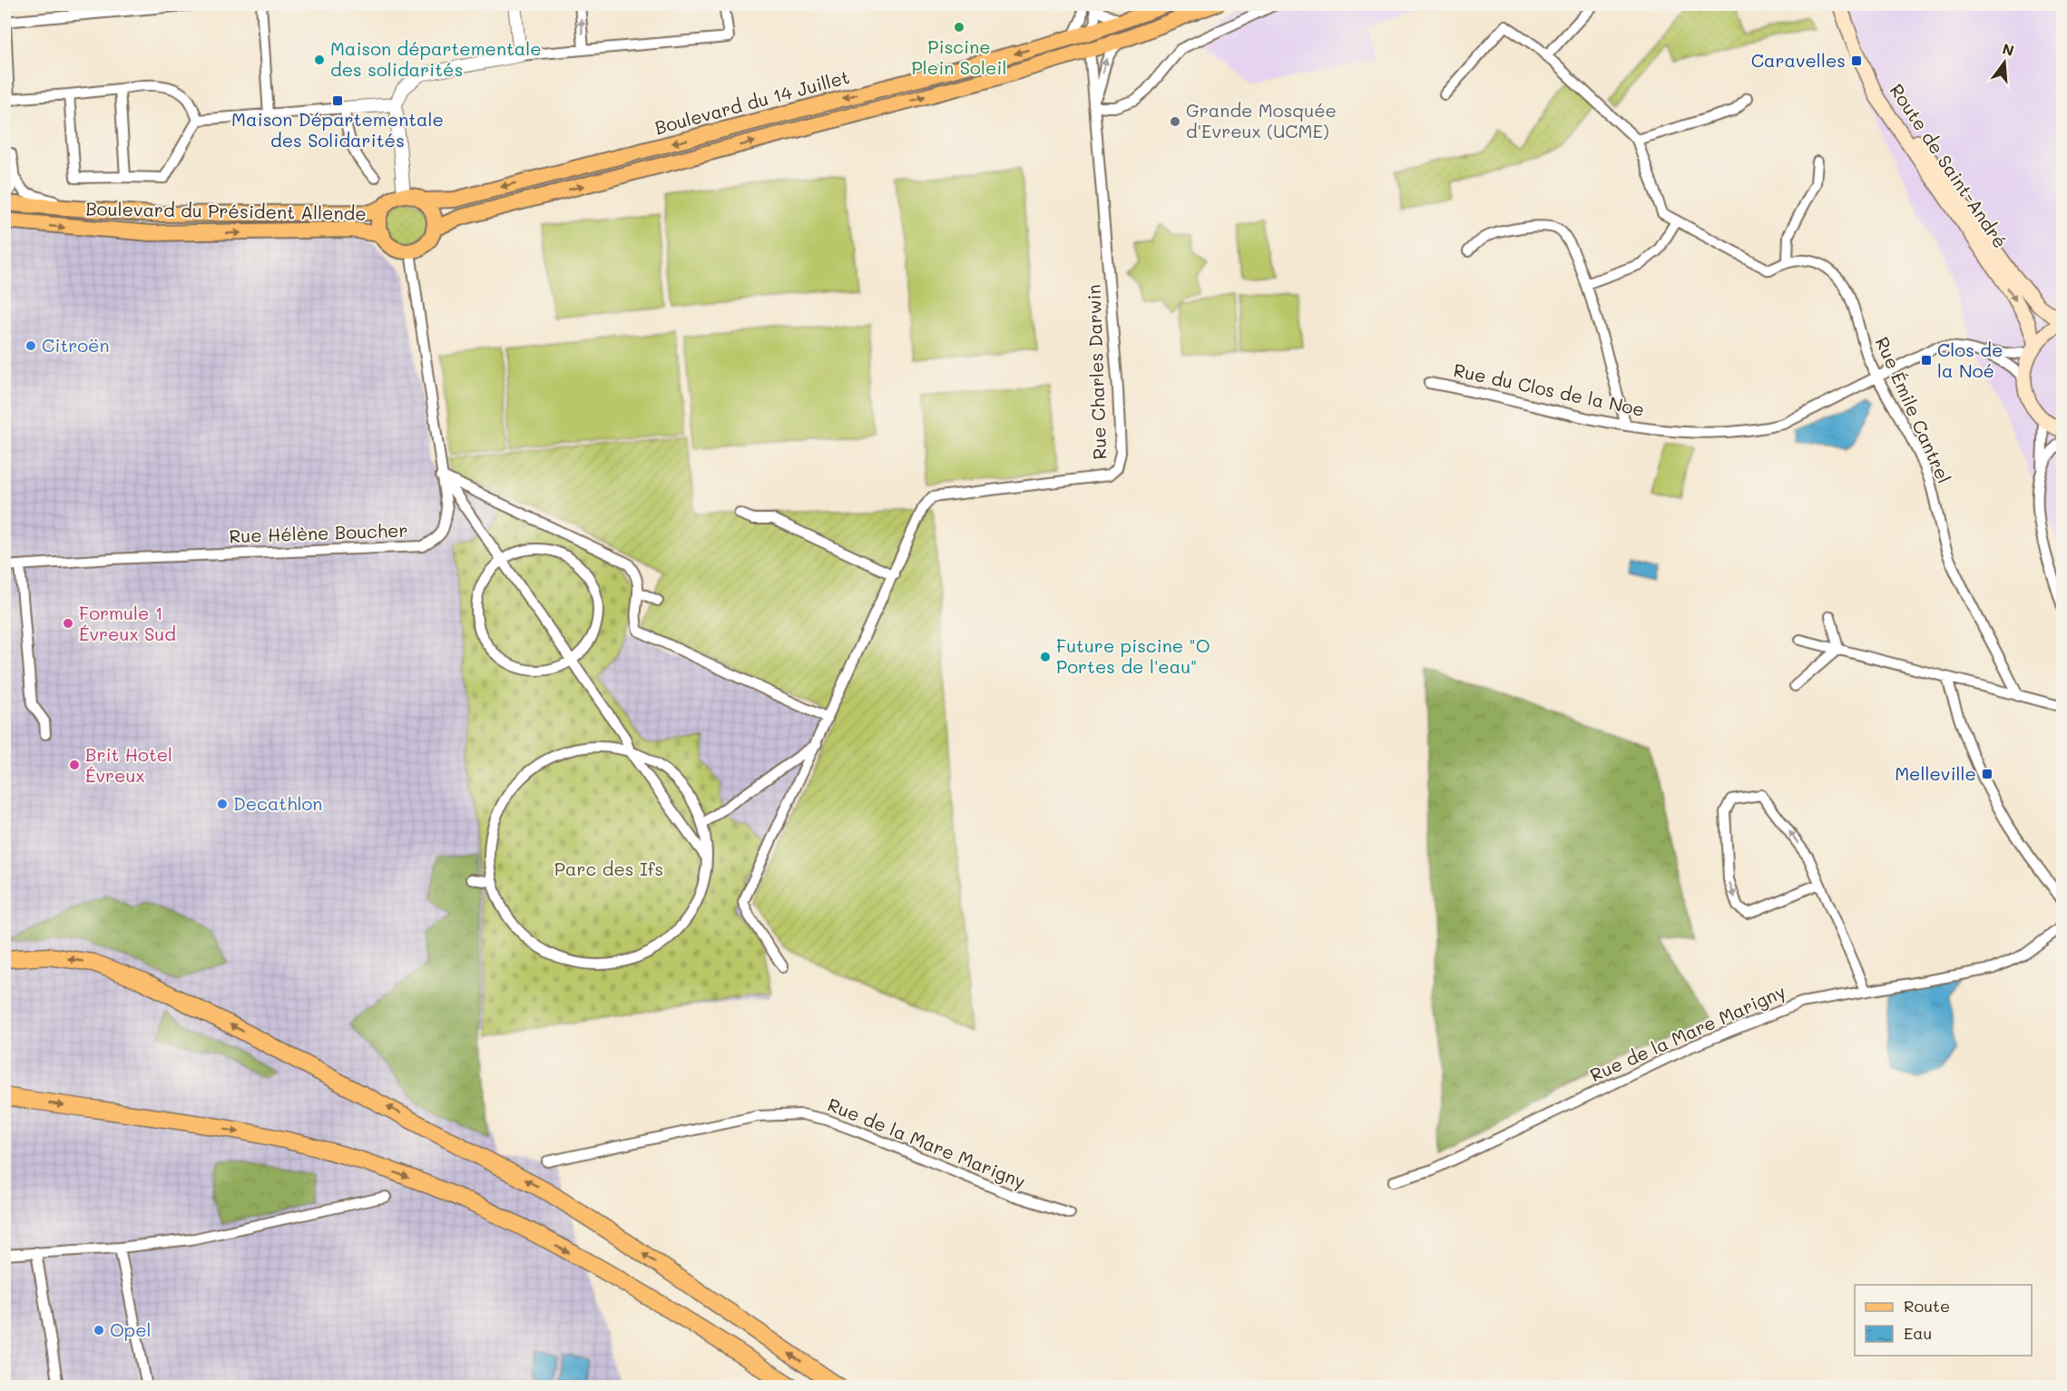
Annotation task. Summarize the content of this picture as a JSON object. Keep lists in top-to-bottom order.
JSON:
{
  "streets": {
    "main road": ["Boulevard du 14 Juillet", "Route de Saint-André", "Boulevard du Président Allende"],
    "street": [
      "Rue Charles Darwin",
      "Rue du Clos de la Noe",
      "Rue Émile Cantrel",
      "Rue Hélène Boucher",
      "Rue de la Mare Marigny"
    ]
  },
  "crossings": [
    ["Boulevard du 14 Juillet", "Boulevard du Président Allende"],
    ["Boulevard du 14 Juillet", "Rue Hélène Boucher"],
    ["Route de Saint-André", "Rue du Clos de la Noe"],
    ["Boulevard du Président Allende", "Rue Hélène Boucher"],
    ["Rue du Clos de la Noe", "Rue Émile Cantrel"]
  ],
  "parks": ["Parc des Ifs"],
  "places": {
    "other": [
      "Piscine Plein Soleil",
      "Maison départementale des solidarités",
      "Grande Mosquée d'Evreux (UCME)",
      "Citroën",
      "Formule 1 Évreux Sud",
      "Future piscine \"O Portes de l'eau\"",
      "Brit Hotel Évreux",
      "Decathlon",
      "Opel"
    ],
    "transit": [
      "Caravelles",
      "Maison Départementale des Solidarités",
      "Clos de la Noé",
      "Melleville"
    ]
  },
  "legend": ["Route", "Eau"],
  "north": "top"
}
